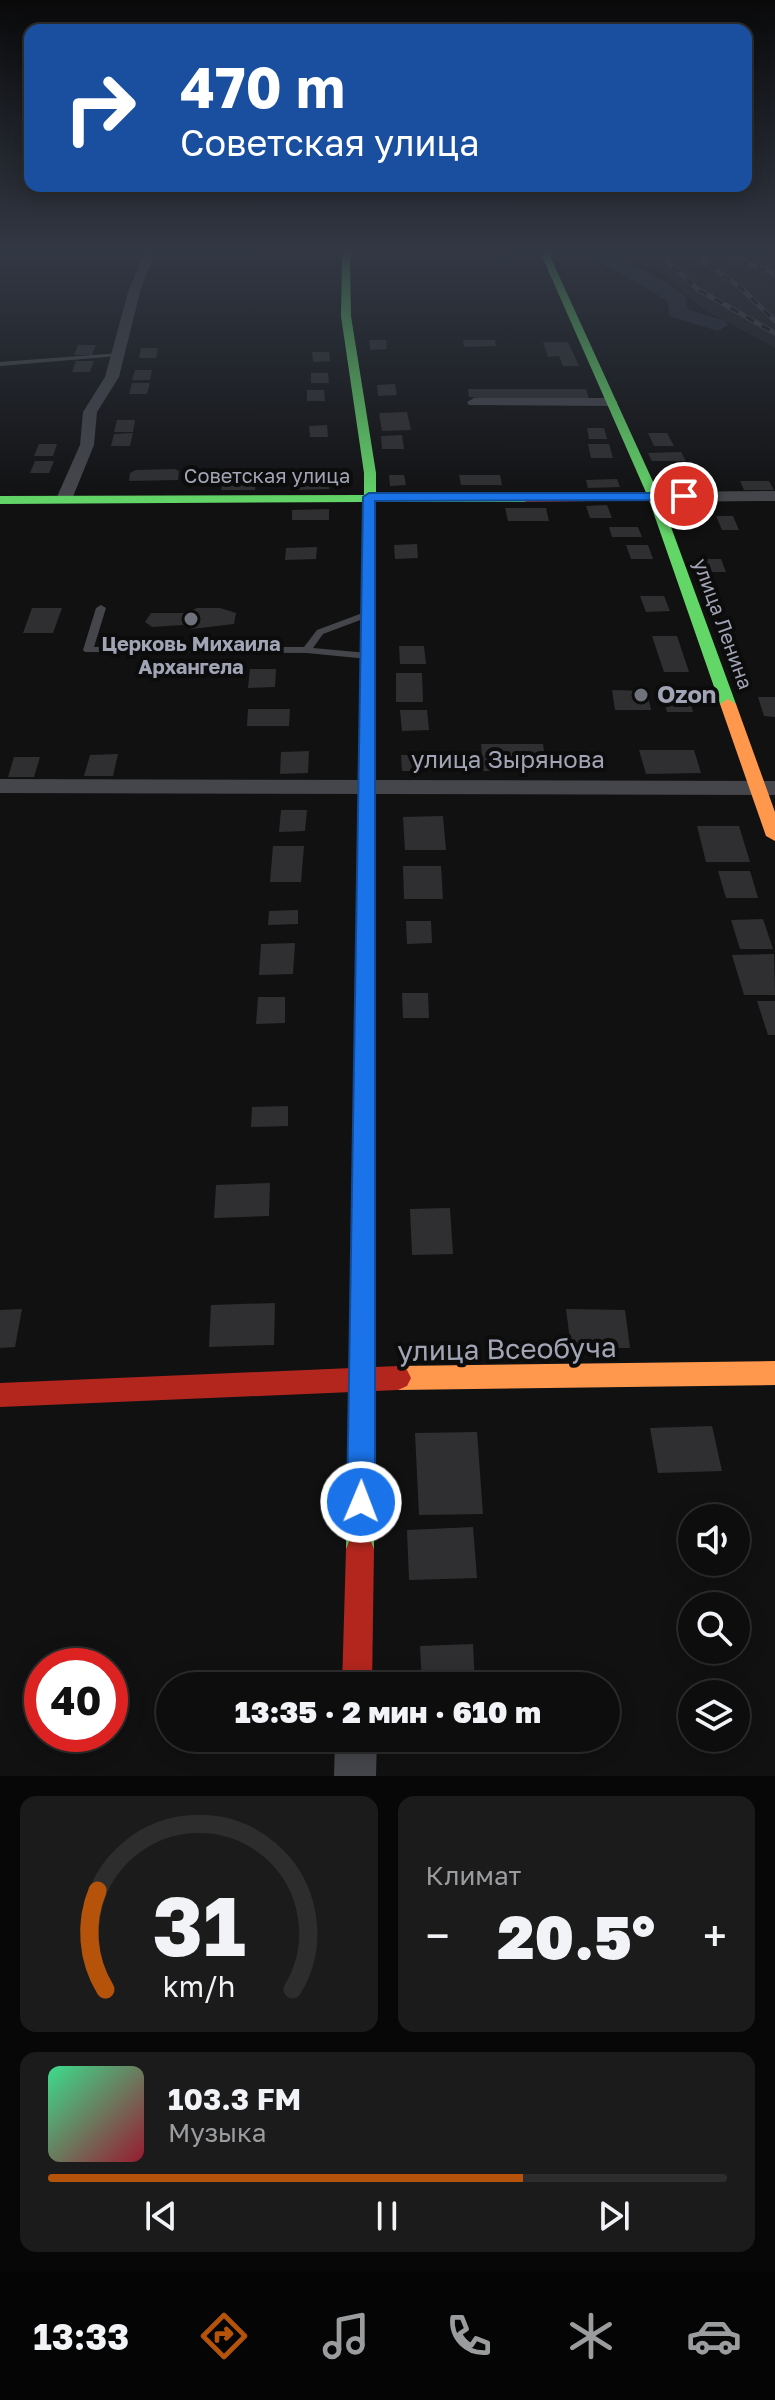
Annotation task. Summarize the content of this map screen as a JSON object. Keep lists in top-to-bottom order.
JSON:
{
  "streets": {
    "street": [
      "Советская улица",
      "улица Ленина",
      "улица Зырянова",
      "улица Всеобуча"
    ]
  },
  "crossings": [
    ["Советская улица", "улица Ленина"],
    ["улица Ленина", "улица Зырянова"]
  ],
  "places": ["Церковь Михаила Архангела", "Ozon"],
  "page": {
    "turn": ["470 m", "Советская улица"],
    "limit": "40",
    "trip": "13:35 · 2 мин · 610 m",
    "tile": "Климат",
    "heat": ["−", "20.5°", "+"],
    "song": ["103.3 FM", "Музыка"],
    "tabs": "13:33",
    "gauge": ["31", "km/h"]
  }
}
